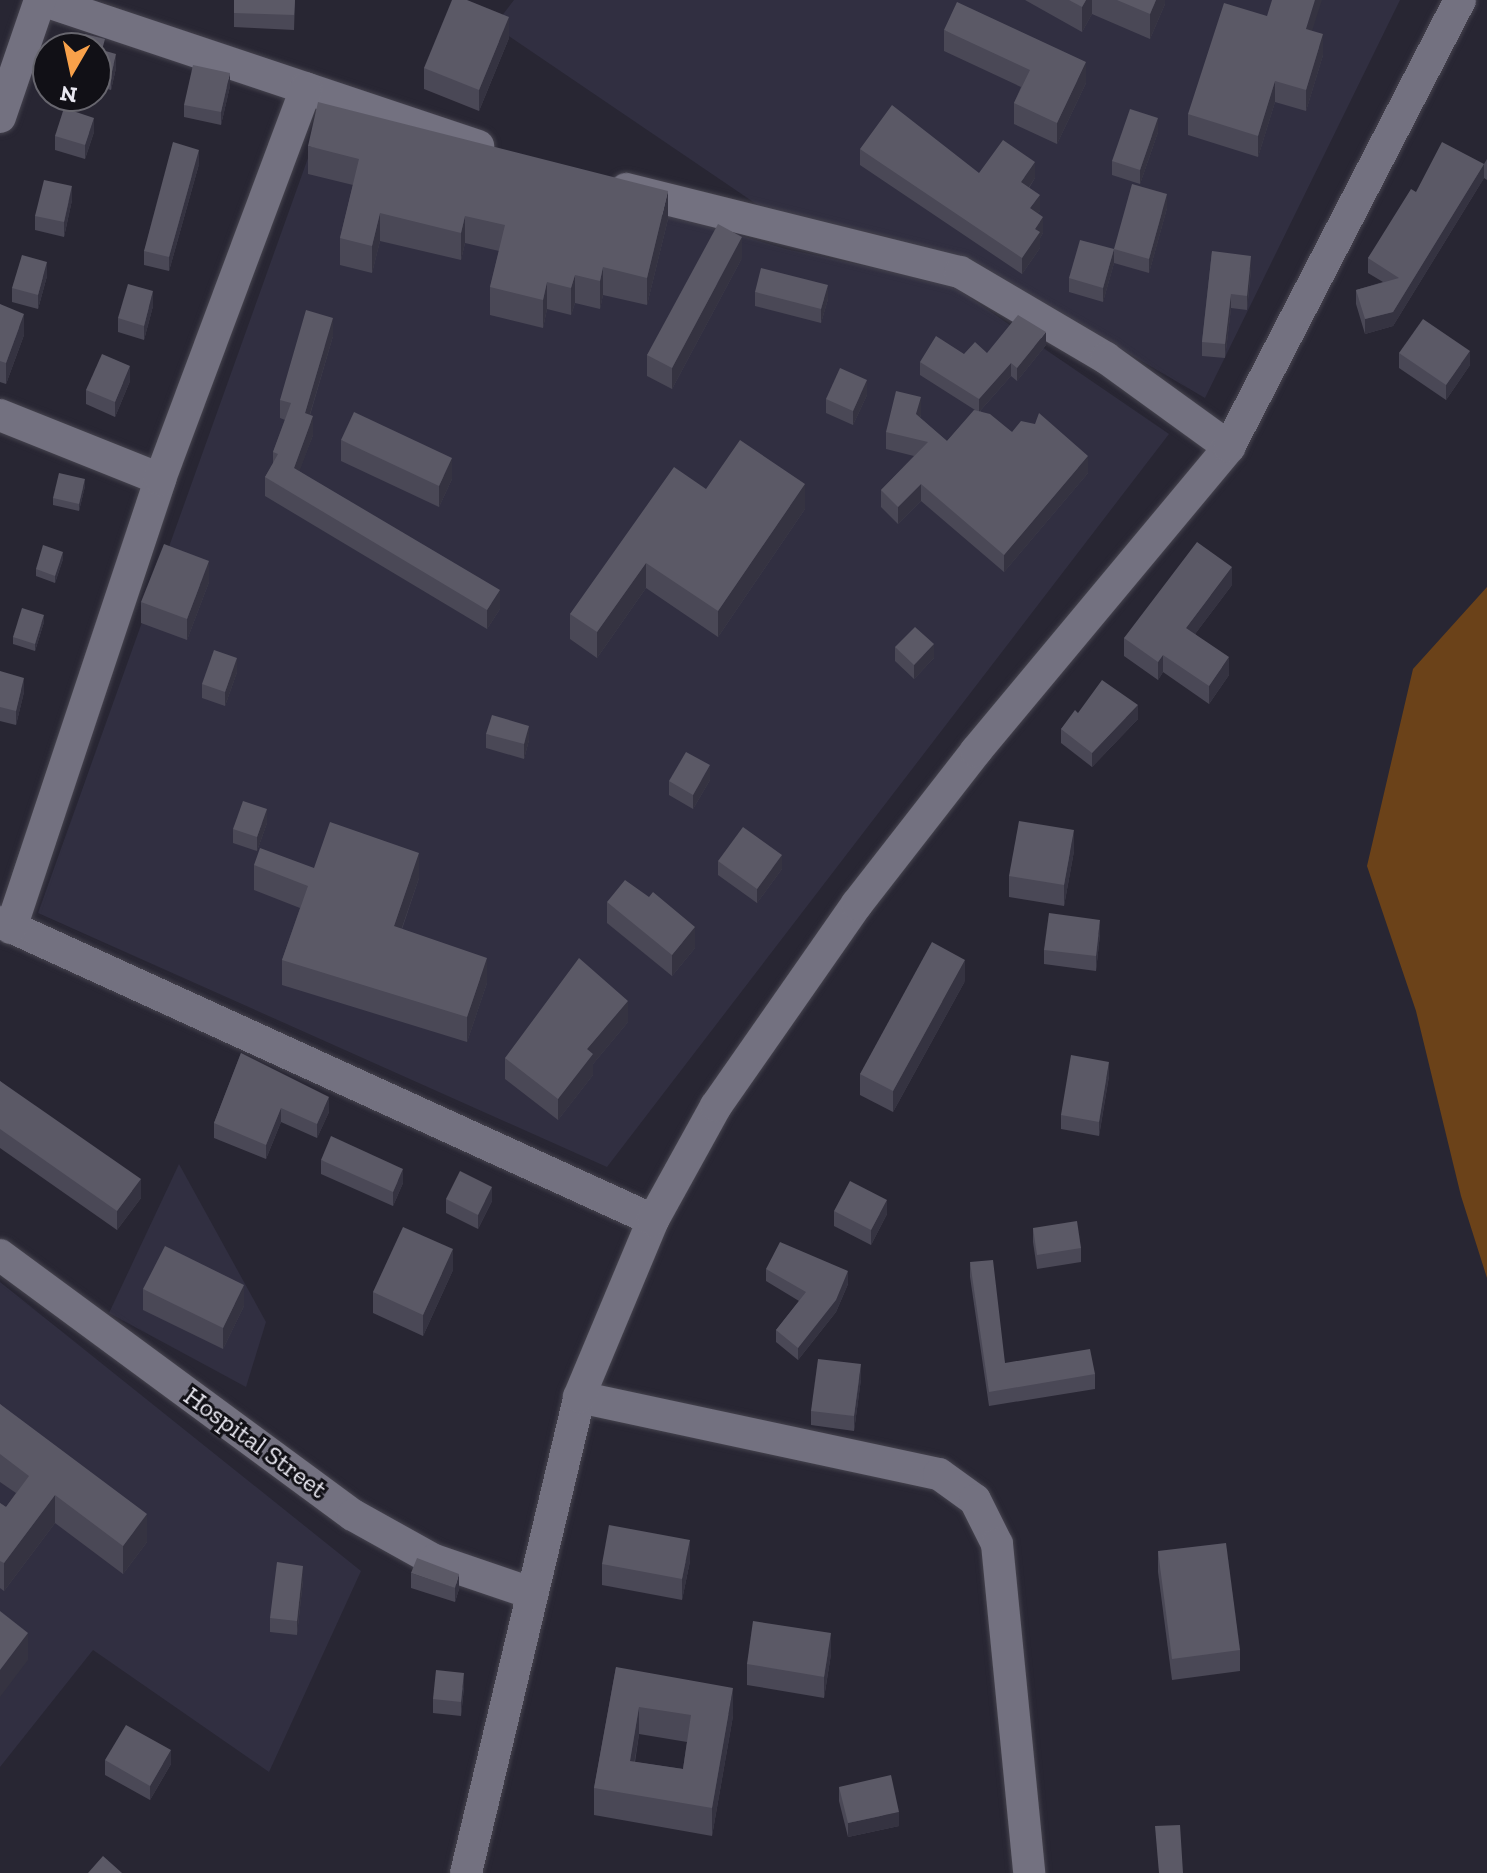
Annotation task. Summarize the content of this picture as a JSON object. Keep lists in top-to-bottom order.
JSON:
{
  "streets": {
    "street": ["Hospital Street"]
  },
  "north": "bottom"
}
